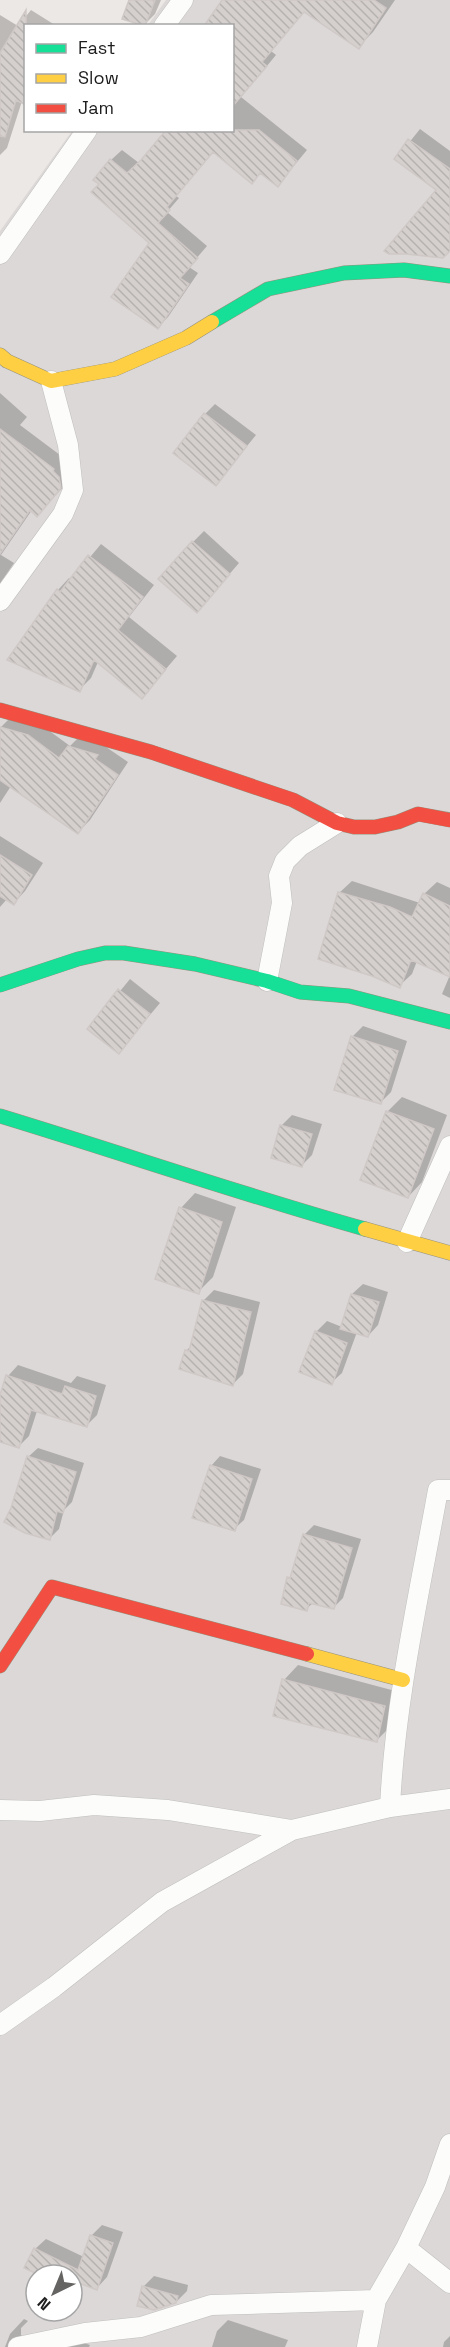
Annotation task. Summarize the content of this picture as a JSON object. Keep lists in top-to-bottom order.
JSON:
{
  "legend": ["Fast", "Slow", "Jam"],
  "north": "bottom left"
}
